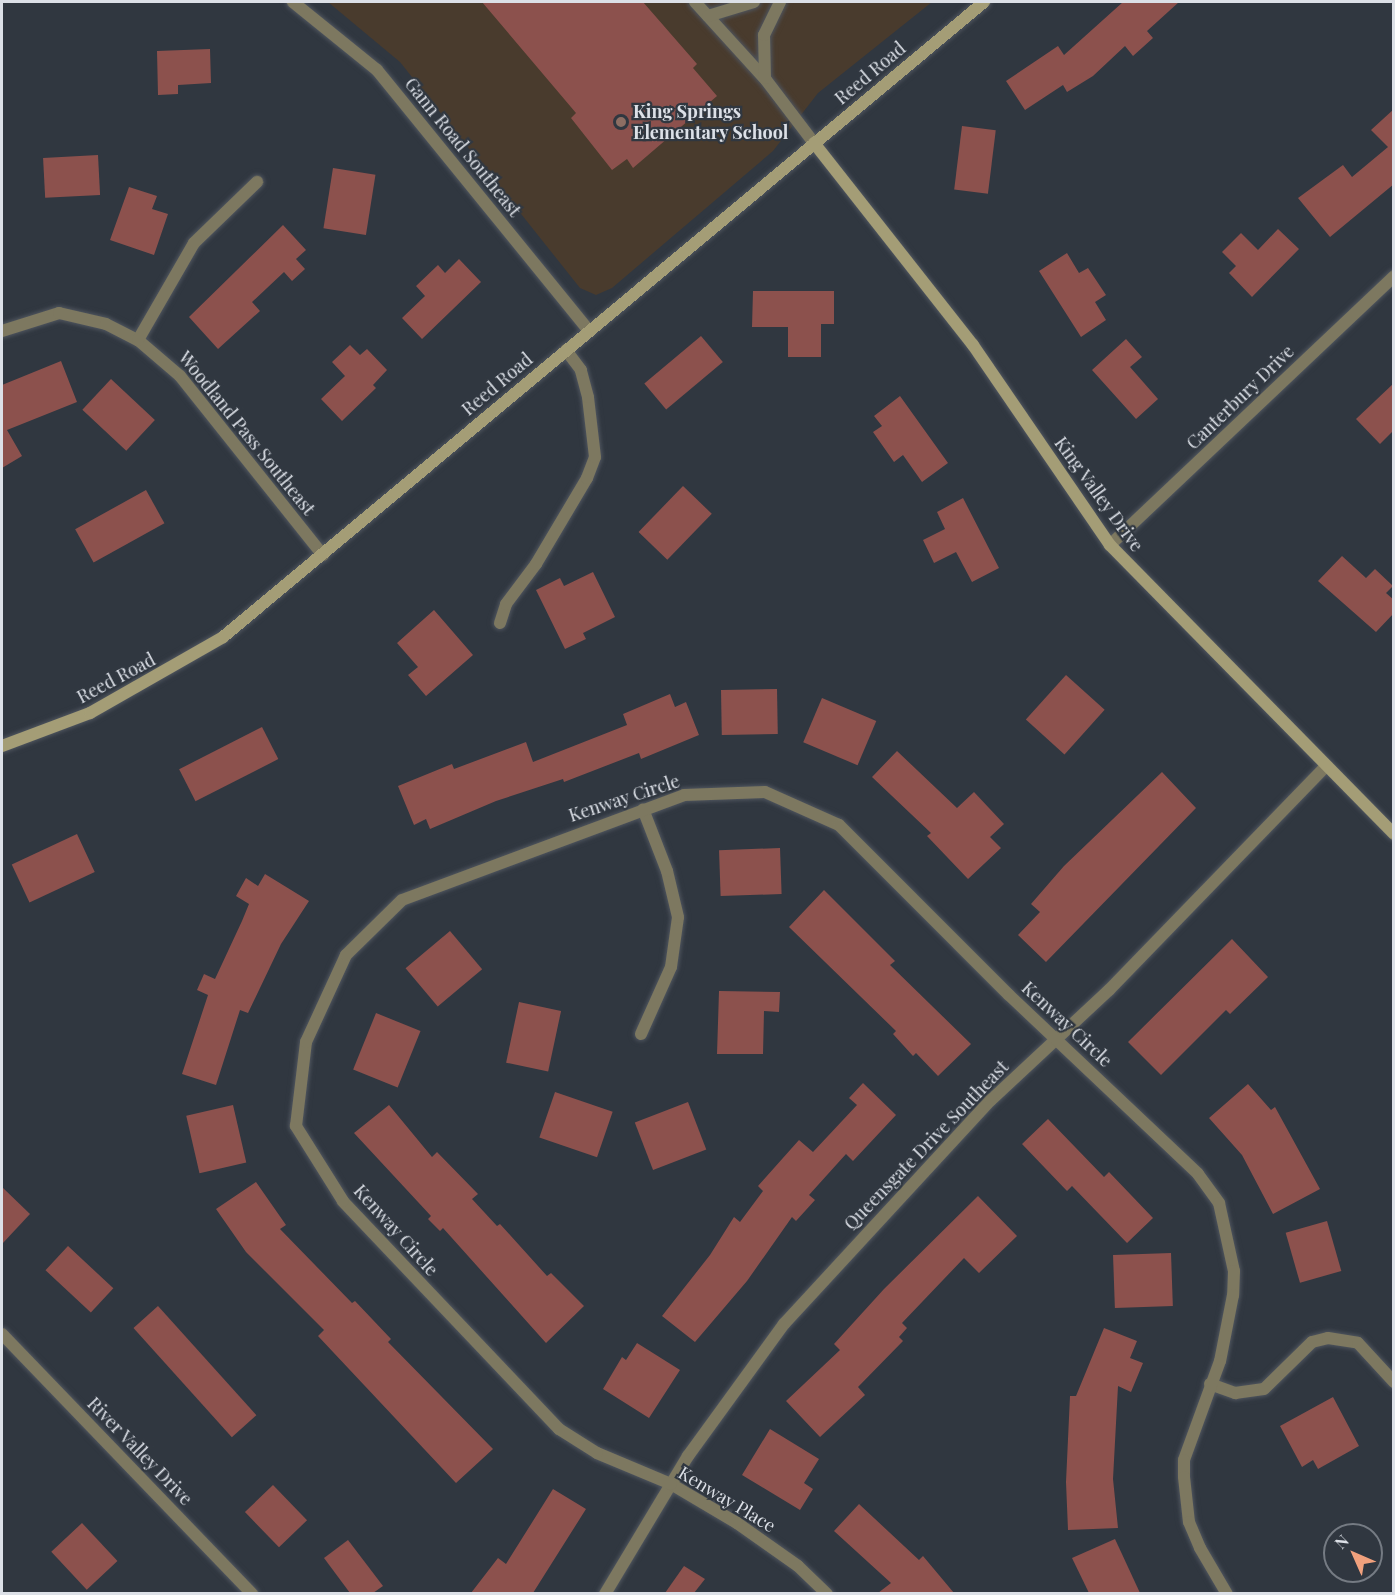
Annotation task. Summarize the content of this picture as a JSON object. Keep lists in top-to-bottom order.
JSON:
{
  "streets": {
    "street": [
      "Reed Road",
      "Gann Road Southeast",
      "Canterbury Drive",
      "Woodland Pass Southeast",
      "King Valley Drive",
      "Kenway Circle",
      "Queensgate Drive Southeast",
      "River Valley Drive",
      "Kenway Place"
    ]
  },
  "crossings": [
    ["Reed Road", "Gann Road Southeast"],
    ["Reed Road", "Woodland Pass Southeast"],
    ["Reed Road", "King Valley Drive"],
    ["Canterbury Drive", "King Valley Drive"],
    ["King Valley Drive", "Queensgate Drive Southeast"],
    ["Kenway Circle", "Queensgate Drive Southeast"],
    ["Kenway Circle", "Kenway Place"],
    ["Queensgate Drive Southeast", "Kenway Place"]
  ],
  "places": ["King Springs Elementary School"],
  "north": "top left"
}
